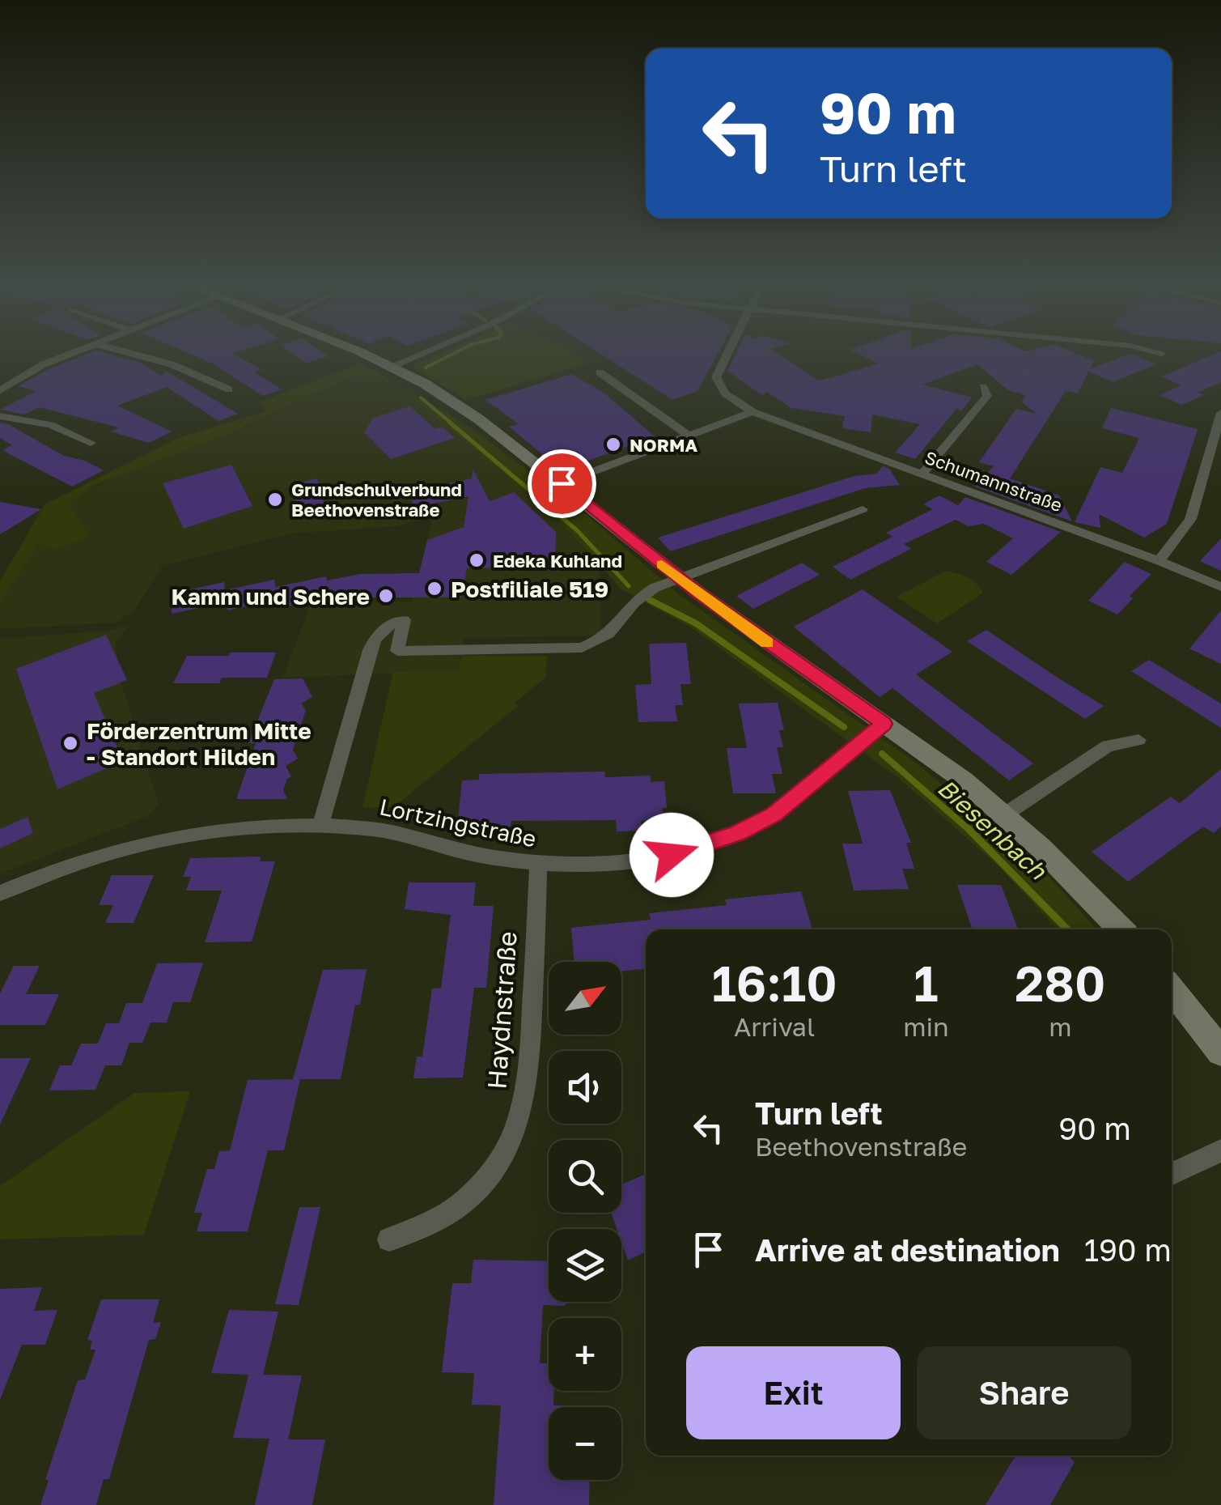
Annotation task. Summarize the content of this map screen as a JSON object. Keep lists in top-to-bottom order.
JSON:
{
  "streets": {
    "street": ["Schumannstraße", "Lortzingstraße", "Haydnstraße"]
  },
  "crossings": [
    ["Lortzingstraße", "Haydnstraße"]
  ],
  "water": ["Biesenbach"],
  "places": [
    "NORMA",
    "Grundschulverbund Beethovenstraße",
    "Edeka Kuhland",
    "Postfiliale 519",
    "Kamm und Schere",
    "Förderzentrum Mitte - Standort Hilden"
  ],
  "north": "top right",
  "page": {
    "turn": ["90 m", "Turn left"],
    "eta": [
      "16:10",
      "Arrival",
      "1",
      "min",
      "280",
      "m"
    ],
    "map_buttons": ["+", "−"],
    "list": [
      {
        "name": "Turn left",
        "note": "Beethovenstraße",
        "value": "90 m"
      },
      {
        "name": "Arrive at destination",
        "value": "190 m"
      }
    ],
    "buttons": ["Exit", "Share"]
  }
}
